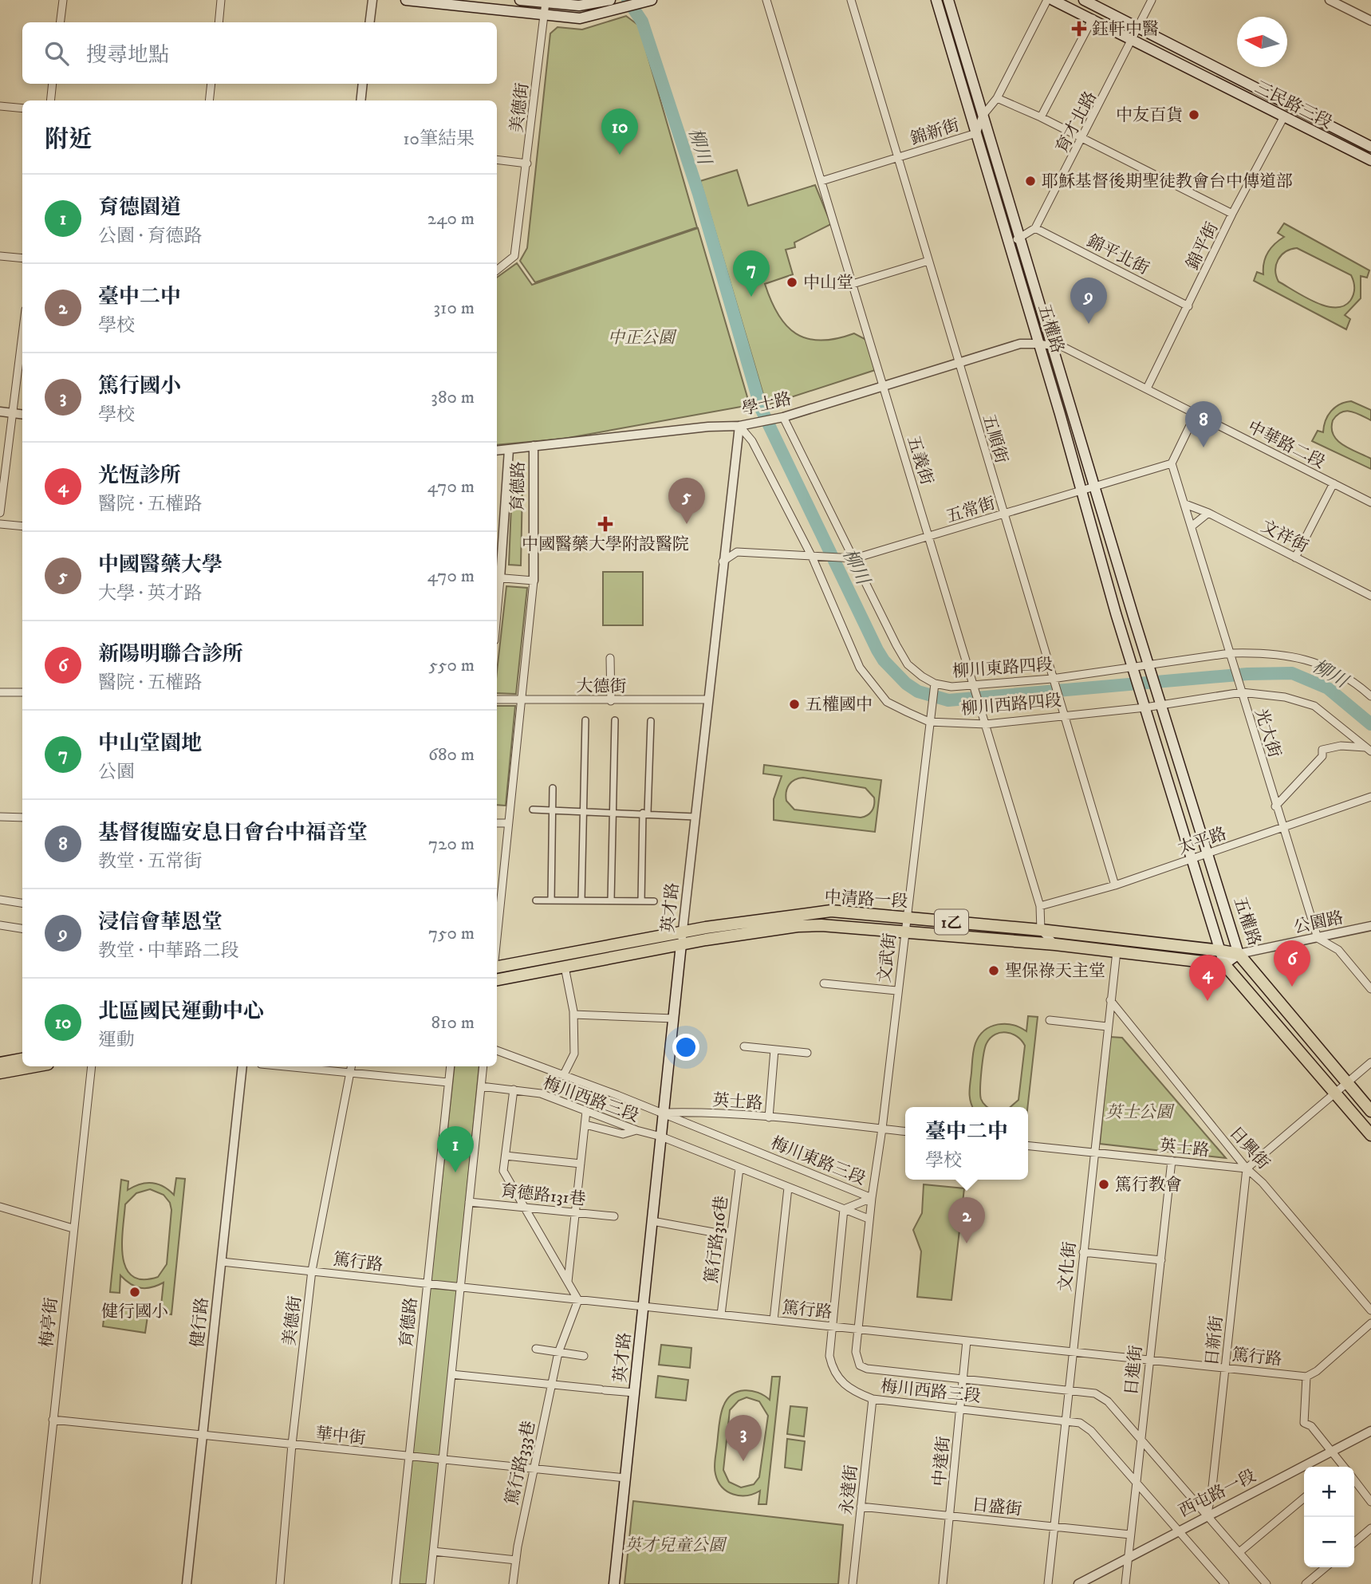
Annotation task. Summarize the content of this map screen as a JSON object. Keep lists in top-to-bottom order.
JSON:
{
  "streets": {
    "main road": [
      "三民路三段",
      "五權路",
      "中清路一段",
      "英才路",
      "1乙"
    ],
    "street": [
      "美德街",
      "育才北路",
      "錦新街",
      "錦平街",
      "錦平北街",
      "學士路",
      "五順街",
      "中華路二段",
      "五義街",
      "育德路",
      "五常街",
      "文祥街",
      "柳川東路四段",
      "大德街",
      "柳川西路四段",
      "光大街",
      "太平路",
      "公園路",
      "文武街",
      "梅川西路三段",
      "英士路",
      "日興街",
      "梅川東路三段",
      "育德路131巷",
      "篤行路316巷",
      "篤行路",
      "文化街",
      "梅亭街",
      "健行路",
      "日新街",
      "日進街",
      "華中街",
      "中達街",
      "篤行路333巷",
      "永達街",
      "西屯路一段",
      "日盛街"
    ]
  },
  "crossings": [
    ["三民路三段", "育才北路"],
    ["三民路三段", "錦平街"],
    ["美德街", "篤行路"],
    ["美德街", "華中街"],
    ["育才北路", "錦平北街"],
    ["錦新街", "五權路"],
    ["錦新街", "五順街"],
    ["錦新街", "五義街"],
    ["錦平街", "錦平北街"],
    ["錦平街", "中華路二段"],
    ["五權路", "學士路"],
    ["五權路", "中華路二段"],
    ["五權路", "五常街"],
    ["五權路", "柳川東路四段"],
    ["五權路", "柳川西路四段"],
    ["五權路", "太平路"],
    ["五權路", "中清路一段"],
    ["五權路", "公園路"],
    ["學士路", "五順街"],
    ["學士路", "中華路二段"],
    ["學士路", "五義街"],
    ["學士路", "育德路"],
    ["學士路", "柳川東路四段"],
    ["學士路", "柳川西路四段"],
    ["學士路", "英才路"],
    ["五順街", "五常街"],
    ["五順街", "柳川東路四段"],
    ["五順街", "柳川西路四段"],
    ["五順街", "太平路"],
    ["五義街", "五常街"],
    ["五義街", "柳川東路四段"],
    ["五義街", "柳川西路四段"],
    ["五義街", "太平路"],
    ["五義街", "中清路一段"],
    ["育德路", "大德街"],
    ["育德路", "篤行路"],
    ["育德路", "華中街"],
    ["五常街", "柳川東路四段"],
    ["五常街", "柳川西路四段"],
    ["五常街", "光大街"],
    ["五常街", "英才路"],
    ["文祥街", "光大街"],
    ["柳川東路四段", "光大街"],
    ["柳川東路四段", "文武街"],
    ["大德街", "英才路"],
    ["柳川西路四段", "光大街"],
    ["柳川西路四段", "英才路"],
    ["柳川西路四段", "文武街"],
    ["光大街", "太平路"],
    ["光大街", "公園路"],
    ["中清路一段", "英才路"],
    ["中清路一段", "公園路"],
    ["中清路一段", "文武街"],
    ["中清路一段", "文化街"],
    ["英才路", "梅川西路三段"],
    ["英才路", "英士路"],
    ["英才路", "梅川東路三段"],
    ["英才路", "篤行路"],
    ["英才路", "華中街"],
    ["英才路", "篤行路333巷"],
    ["文武街", "英士路"],
    ["文武街", "梅川東路三段"],
    ["梅川西路三段", "梅川東路三段"],
    ["梅川西路三段", "篤行路316巷"],
    ["梅川西路三段", "篤行路"],
    ["梅川西路三段", "文化街"],
    ["梅川西路三段", "日進街"],
    ["梅川西路三段", "中達街"],
    ["梅川西路三段", "永達街"],
    ["梅川西路三段", "西屯路一段"],
    ["英士路", "日興街"],
    ["英士路", "梅川東路三段"],
    ["英士路", "文化街"],
    ["英士路", "日新街"],
    ["英士路", "日進街"],
    ["日興街", "文化街"],
    ["日興街", "日新街"],
    ["梅川東路三段", "篤行路"],
    ["梅川東路三段", "文化街"],
    ["梅川東路三段", "日新街"],
    ["梅川東路三段", "日進街"],
    ["梅川東路三段", "中達街"],
    ["梅川東路三段", "西屯路一段"],
    ["篤行路316巷", "篤行路"],
    ["篤行路", "文化街"],
    ["篤行路", "健行路"],
    ["篤行路", "日新街"],
    ["篤行路", "日進街"],
    ["篤行路", "中達街"],
    ["篤行路", "篤行路333巷"],
    ["文化街", "日盛街"],
    ["梅亭街", "華中街"],
    ["健行路", "華中街"],
    ["日新街", "西屯路一段"],
    ["日進街", "西屯路一段"],
    ["日進街", "日盛街"],
    ["華中街", "篤行路333巷"],
    ["中達街", "日盛街"],
    ["永達街", "日盛街"]
  ],
  "water": ["柳川"],
  "parks": ["中正公園", "英士公園", "英才兒童公園"],
  "places": {
    "health": ["鈺軒中醫", "中國醫藥大學附設醫院"],
    "other": [
      "中友百貨",
      "耶穌基督後期聖徒教會台中傳道部",
      "中山堂",
      "五權國中",
      "聖保祿天主堂",
      "篤行教會",
      "健行國小"
    ]
  },
  "north": "left",
  "page": {
    "search": "搜尋地點",
    "heading": ["附近", "10筆結果"],
    "pins": [
      "10",
      "7",
      "9",
      "8",
      "5",
      "6",
      "4",
      "1",
      "2",
      "3"
    ],
    "list": [
      {
        "mark": "1",
        "name": "育德園道",
        "note": "公園 · 育德路",
        "value": "240 m"
      },
      {
        "mark": "2",
        "name": "臺中二中",
        "note": "學校",
        "value": "310 m"
      },
      {
        "mark": "3",
        "name": "篤行國小",
        "note": "學校",
        "value": "380 m"
      },
      {
        "mark": "4",
        "name": "光恆診所",
        "note": "醫院 · 五權路",
        "value": "470 m"
      },
      {
        "mark": "5",
        "name": "中國醫藥大學",
        "note": "大學 · 英才路",
        "value": "470 m"
      },
      {
        "mark": "6",
        "name": "新陽明聯合診所",
        "note": "醫院 · 五權路",
        "value": "550 m"
      },
      {
        "mark": "7",
        "name": "中山堂園地",
        "note": "公園",
        "value": "680 m"
      },
      {
        "mark": "8",
        "name": "基督復臨安息日會台中福音堂",
        "note": "教堂 · 五常街",
        "value": "720 m"
      },
      {
        "mark": "9",
        "name": "浸信會華恩堂",
        "note": "教堂 · 中華路二段",
        "value": "750 m"
      },
      {
        "mark": "10",
        "name": "北區國民運動中心",
        "note": "運動",
        "value": "810 m"
      }
    ],
    "popup": ["臺中二中", "學校"],
    "map_buttons": ["+", "−"]
  }
}
